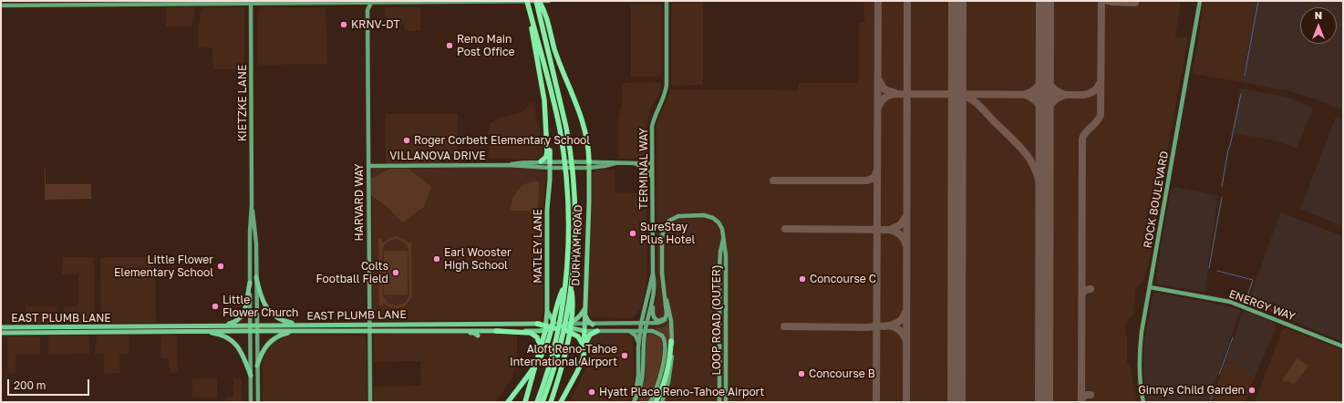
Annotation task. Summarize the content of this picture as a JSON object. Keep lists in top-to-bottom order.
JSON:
{
  "streets": {
    "main road": [
      "KIETZKE LANE",
      "VILLANOVA DRIVE",
      "TERMINAL WAY",
      "ROCK BOULEVARD",
      "HARVARD WAY",
      "DURHAM ROAD",
      "MATLEY LANE",
      "ENERGY WAY",
      "EAST PLUMB LANE",
      "LOOP ROAD (OUTER)"
    ]
  },
  "crossings": [
    ["KIETZKE LANE", "EAST PLUMB LANE"],
    ["VILLANOVA DRIVE", "TERMINAL WAY"],
    ["VILLANOVA DRIVE", "HARVARD WAY"],
    ["VILLANOVA DRIVE", "DURHAM ROAD"],
    ["VILLANOVA DRIVE", "MATLEY LANE"],
    ["ROCK BOULEVARD", "ENERGY WAY"],
    ["HARVARD WAY", "EAST PLUMB LANE"],
    ["MATLEY LANE", "EAST PLUMB LANE"]
  ],
  "places": [
    "KRNV-DT",
    "Reno Main Post Office",
    "Roger Corbett Elementary School",
    "SureStay Plus Hotel",
    "Earl Wooster High School",
    "Little Flower Elementary School",
    "Colts Football Field",
    "Concourse C",
    "Little Flower Church",
    "Aloft Reno-Tahoe International Airport",
    "Concourse B",
    "Ginnys Child Garden",
    "Hyatt Place Reno-Tahoe Airport"
  ],
  "scale_bar": "200 m",
  "north": "top"
}
